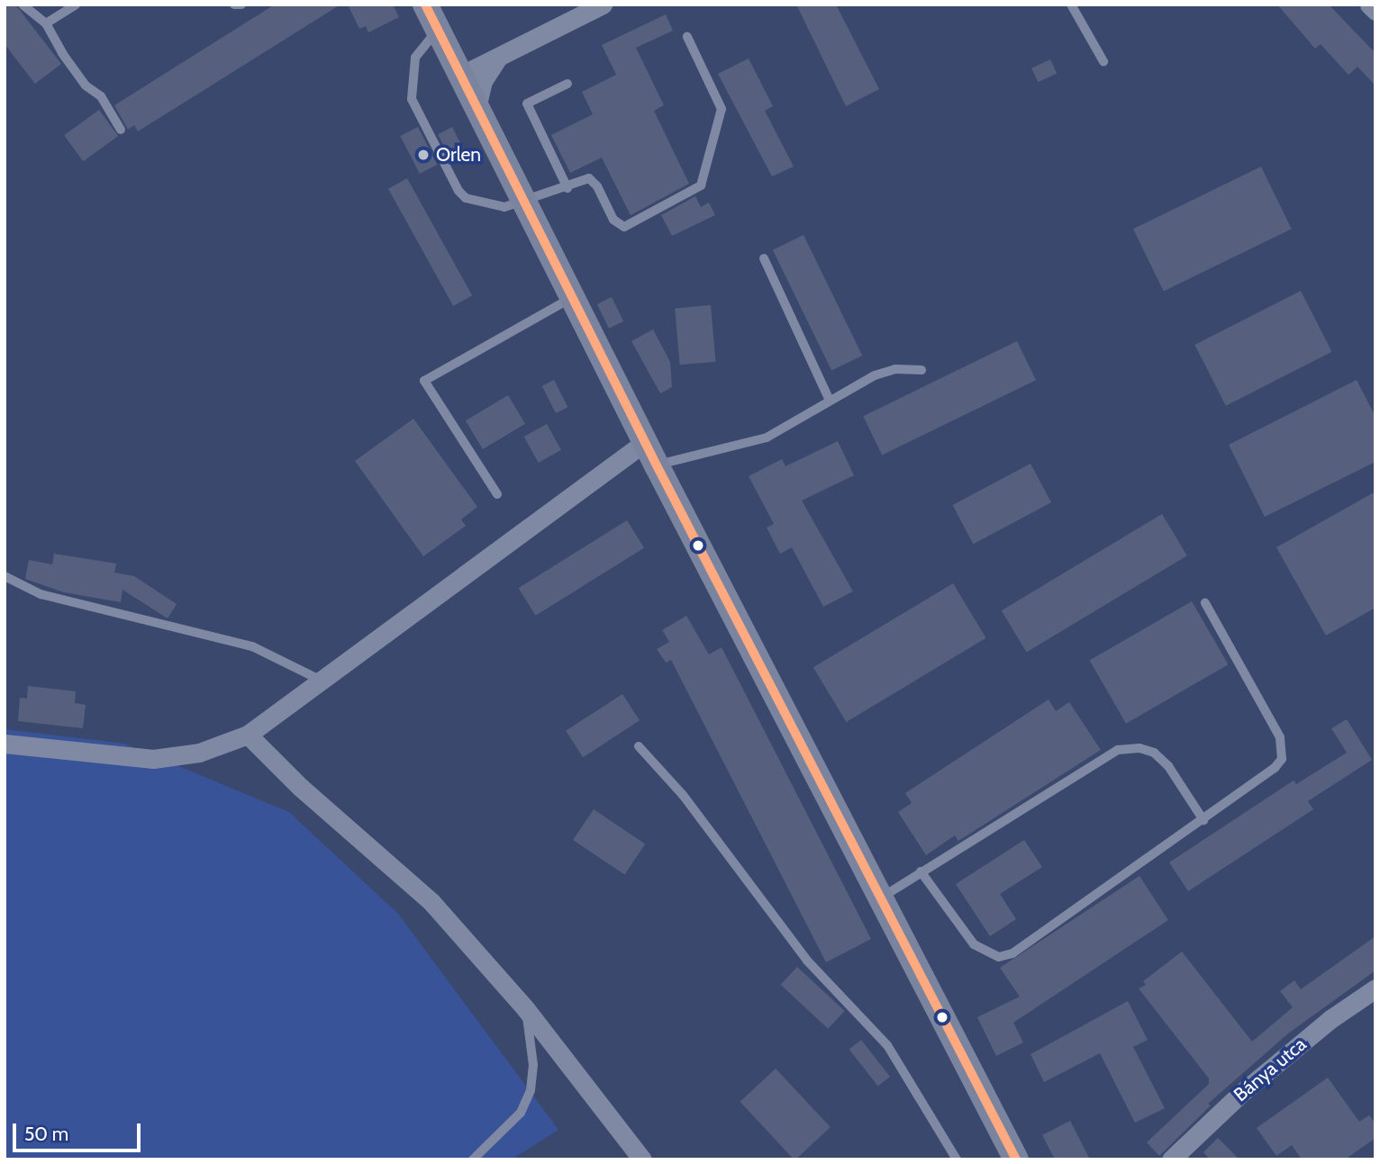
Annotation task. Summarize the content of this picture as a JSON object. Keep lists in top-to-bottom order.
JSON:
{
  "streets": {
    "street": ["Bánya utca"]
  },
  "places": ["Orlen"],
  "scale_bar": "50 m"
}
